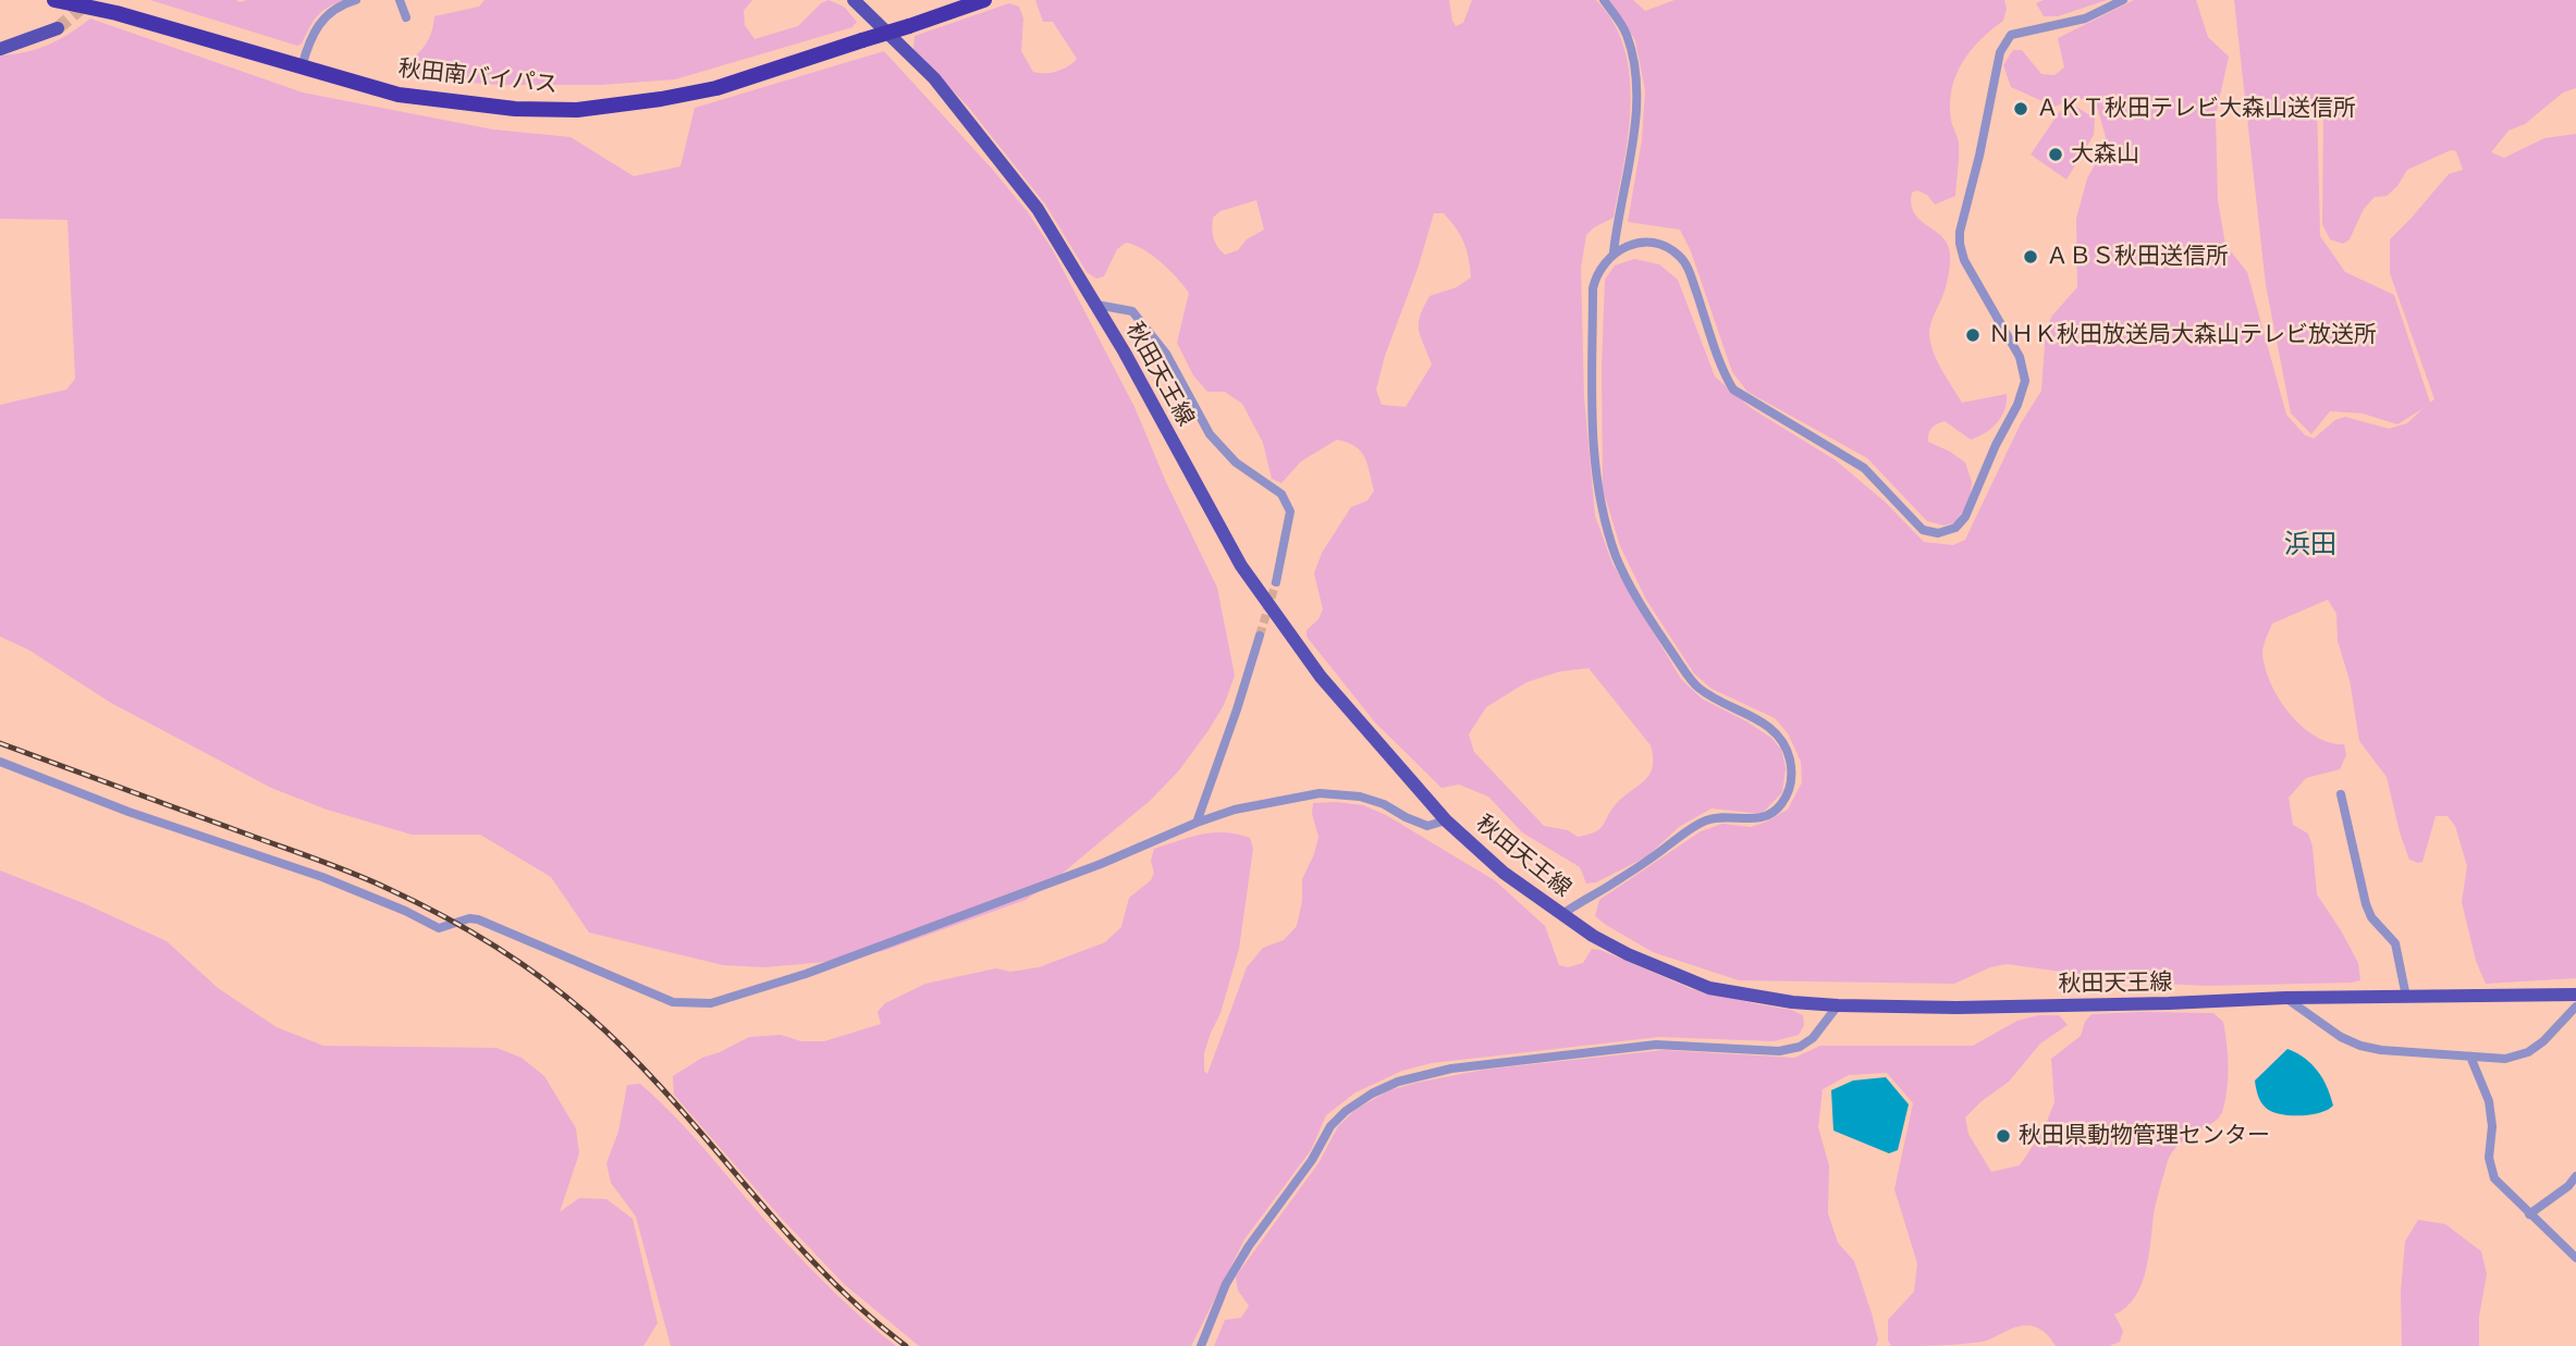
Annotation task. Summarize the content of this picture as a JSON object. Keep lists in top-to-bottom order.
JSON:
{
  "streets": {
    "highway": ["秋田南バイパス"],
    "main road": ["秋田天王線"]
  },
  "districts": ["浜田"],
  "places": [
    "ＡＫＴ秋田テレビ大森山送信所",
    "大森山",
    "ＡＢＳ秋田送信所",
    "ＮＨＫ秋田放送局大森山テレビ放送所",
    "秋田県動物管理センター"
  ]
}
